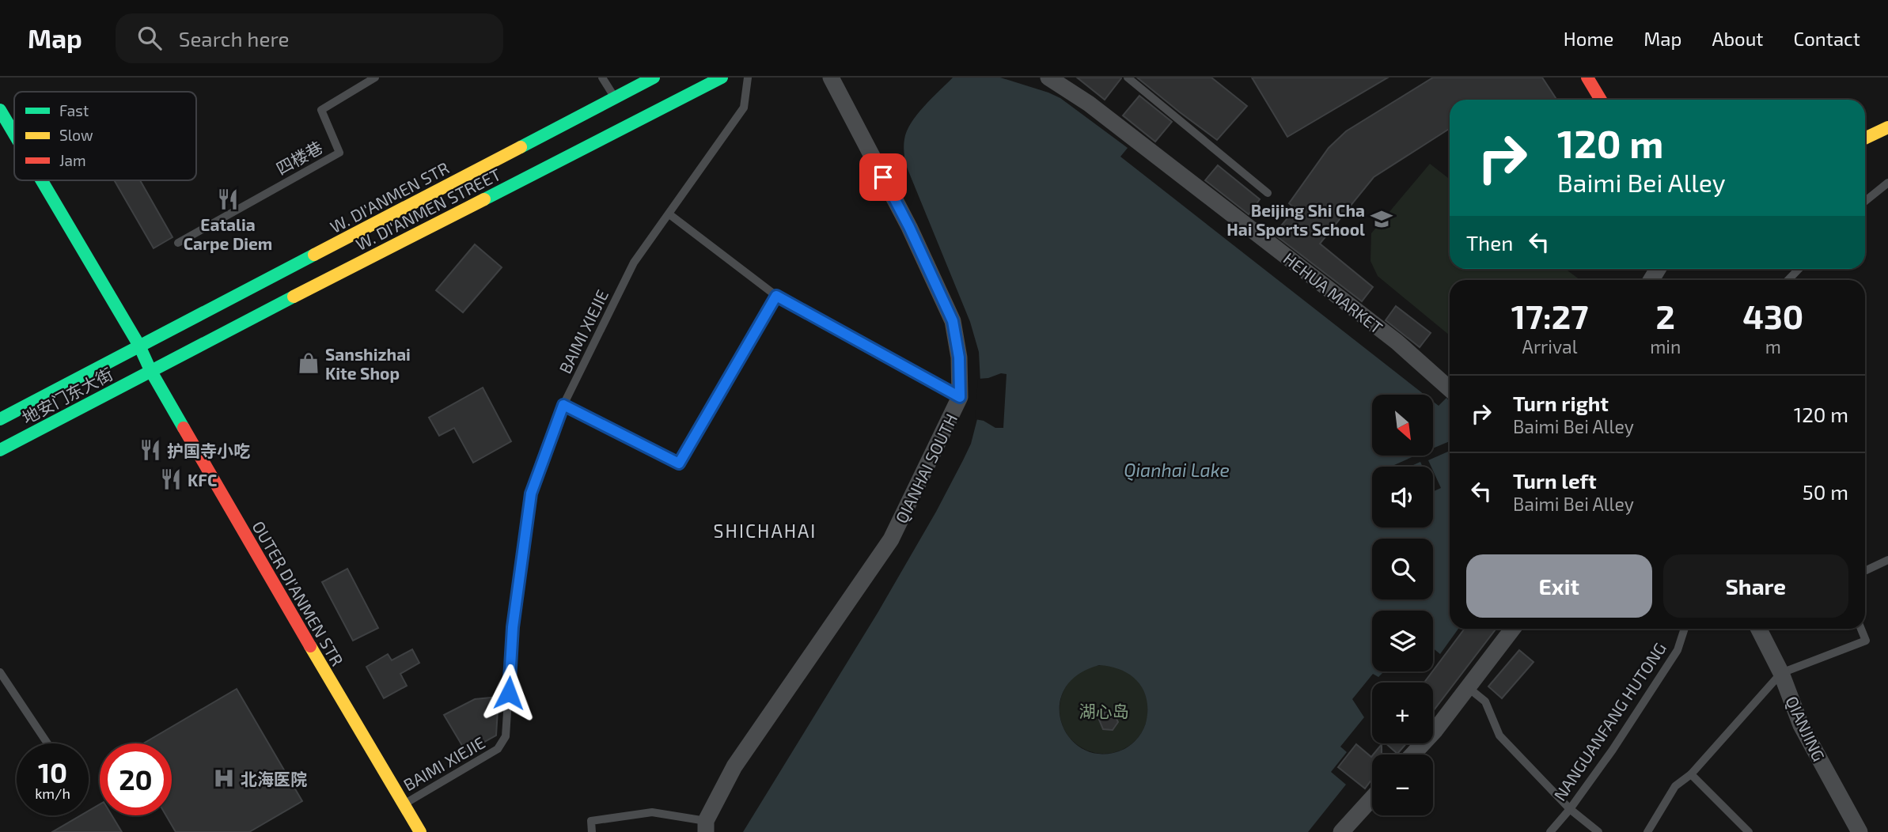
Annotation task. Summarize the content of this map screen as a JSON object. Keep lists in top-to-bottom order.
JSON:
{
  "streets": {
    "main road": [
      "W. DI'ANMEN STR",
      "W. DI'ANMEN STREET",
      "地安门东大街",
      "OUTER DI'ANMEN STR"
    ],
    "street": ["HEHUA MARKET", "QIANHAI SOUTH", "QIANJING"],
    "lane": ["四楼巷", "BAIMI XIEJIE", "NANGUANFANG HUTONG"]
  },
  "crossings": [
    ["W. DI'ANMEN STR", "OUTER DI'ANMEN STR"],
    ["W. DI'ANMEN STREET", "地安门东大街"],
    ["W. DI'ANMEN STREET", "OUTER DI'ANMEN STR"],
    ["BAIMI XIEJIE", "OUTER DI'ANMEN STR"],
    ["地安门东大街", "OUTER DI'ANMEN STR"]
  ],
  "districts": ["SHICHAHAI"],
  "water": ["Qianhai Lake"],
  "parks": ["湖心岛"],
  "places": {
    "restaurant": ["Eatalia Carpe Diem", "护国寺小吃", "KFC"],
    "school or university": ["Beijing Shi Cha Hai Sports School"],
    "shop": ["Sanshizhai Kite Shop"],
    "hospital": ["北海医院"]
  },
  "legend": ["Fast", "Slow", "Jam"],
  "north": "bottom right",
  "page": {
    "header": "Map",
    "search": "Search here",
    "nav": [
      "Home",
      "Map",
      "About",
      "Contact"
    ],
    "turn": ["120 m", "Baimi Bei Alley"],
    "then": "Then",
    "eta": [
      "17:27",
      "Arrival",
      "2",
      "min",
      "430",
      "m"
    ],
    "list": [
      {
        "name": "Turn right",
        "note": "Baimi Bei Alley",
        "value": "120 m"
      },
      {
        "name": "Turn left",
        "note": "Baimi Bei Alley",
        "value": "50 m"
      }
    ],
    "map_buttons": ["+", "−"],
    "buttons": ["Exit", "Share"],
    "speed": "10 km/h",
    "limit": "20"
  }
}
